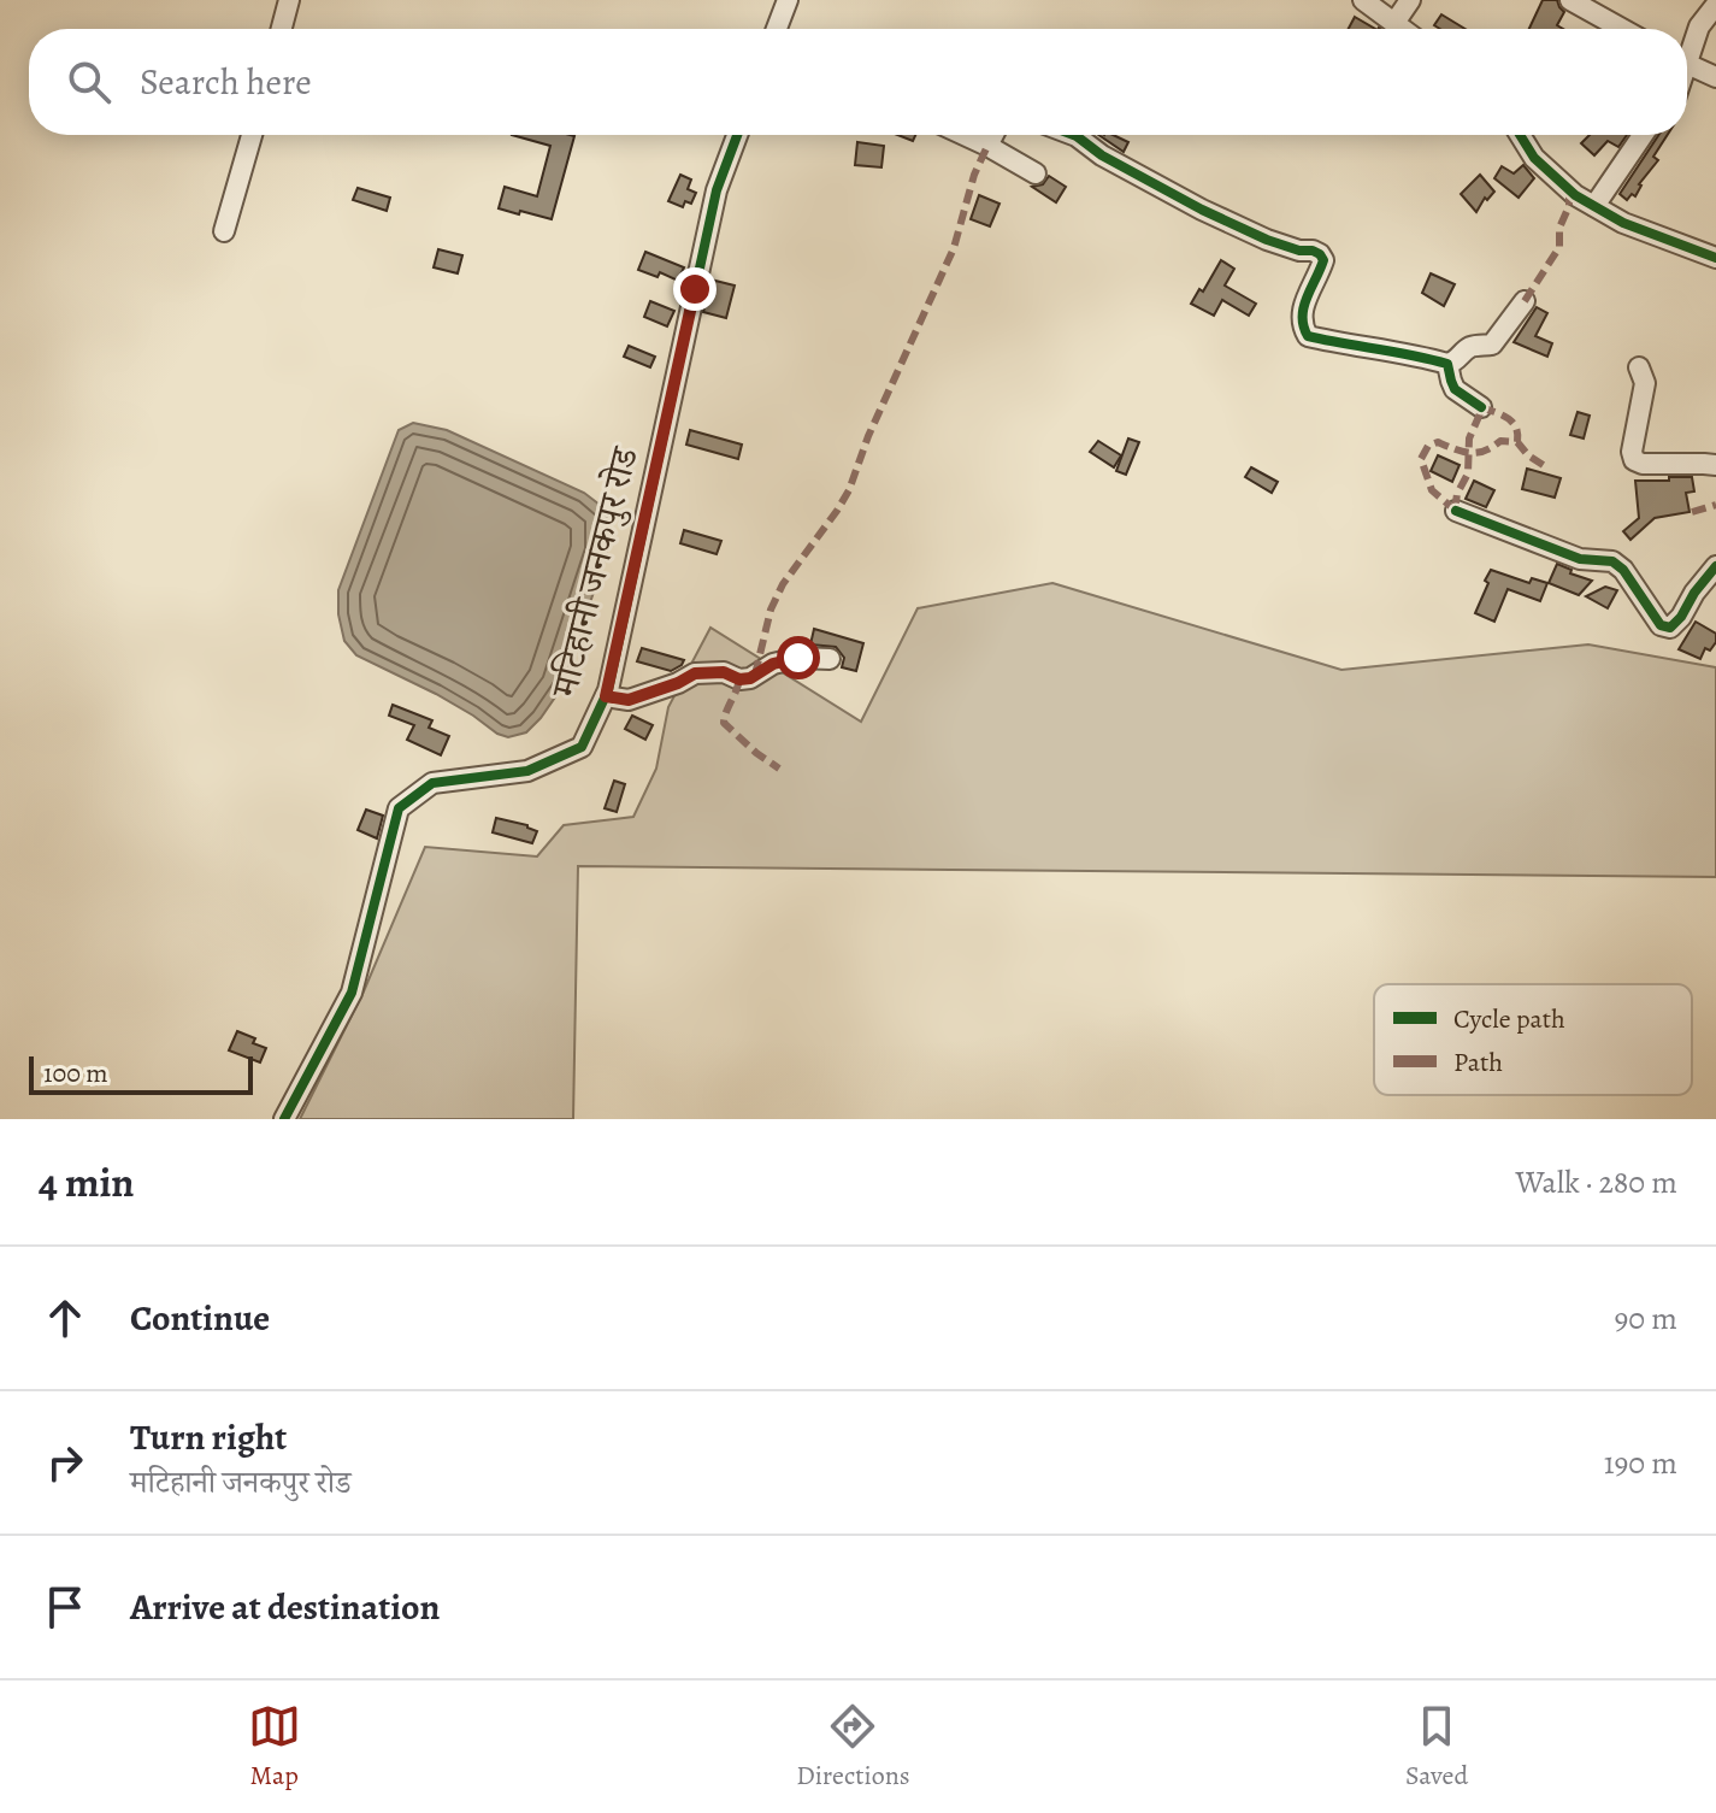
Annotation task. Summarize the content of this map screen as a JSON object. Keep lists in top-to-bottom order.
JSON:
{
  "streets": {
    "street": ["मटिहानी जनकपुर रोड"]
  },
  "legend": ["Cycle path", "Path"],
  "scale_bar": "100 m",
  "page": {
    "search": "Search here",
    "scale": "100 m",
    "heading": ["4 min", "Walk · 280 m"],
    "list": [
      ["Continue", "90 m"],
      ["Turn right", "मटिहानी जनकपुर रोड", "190 m"],
      "Arrive at destination"
    ],
    "nav": ["Map", "Directions", "Saved"]
  }
}
